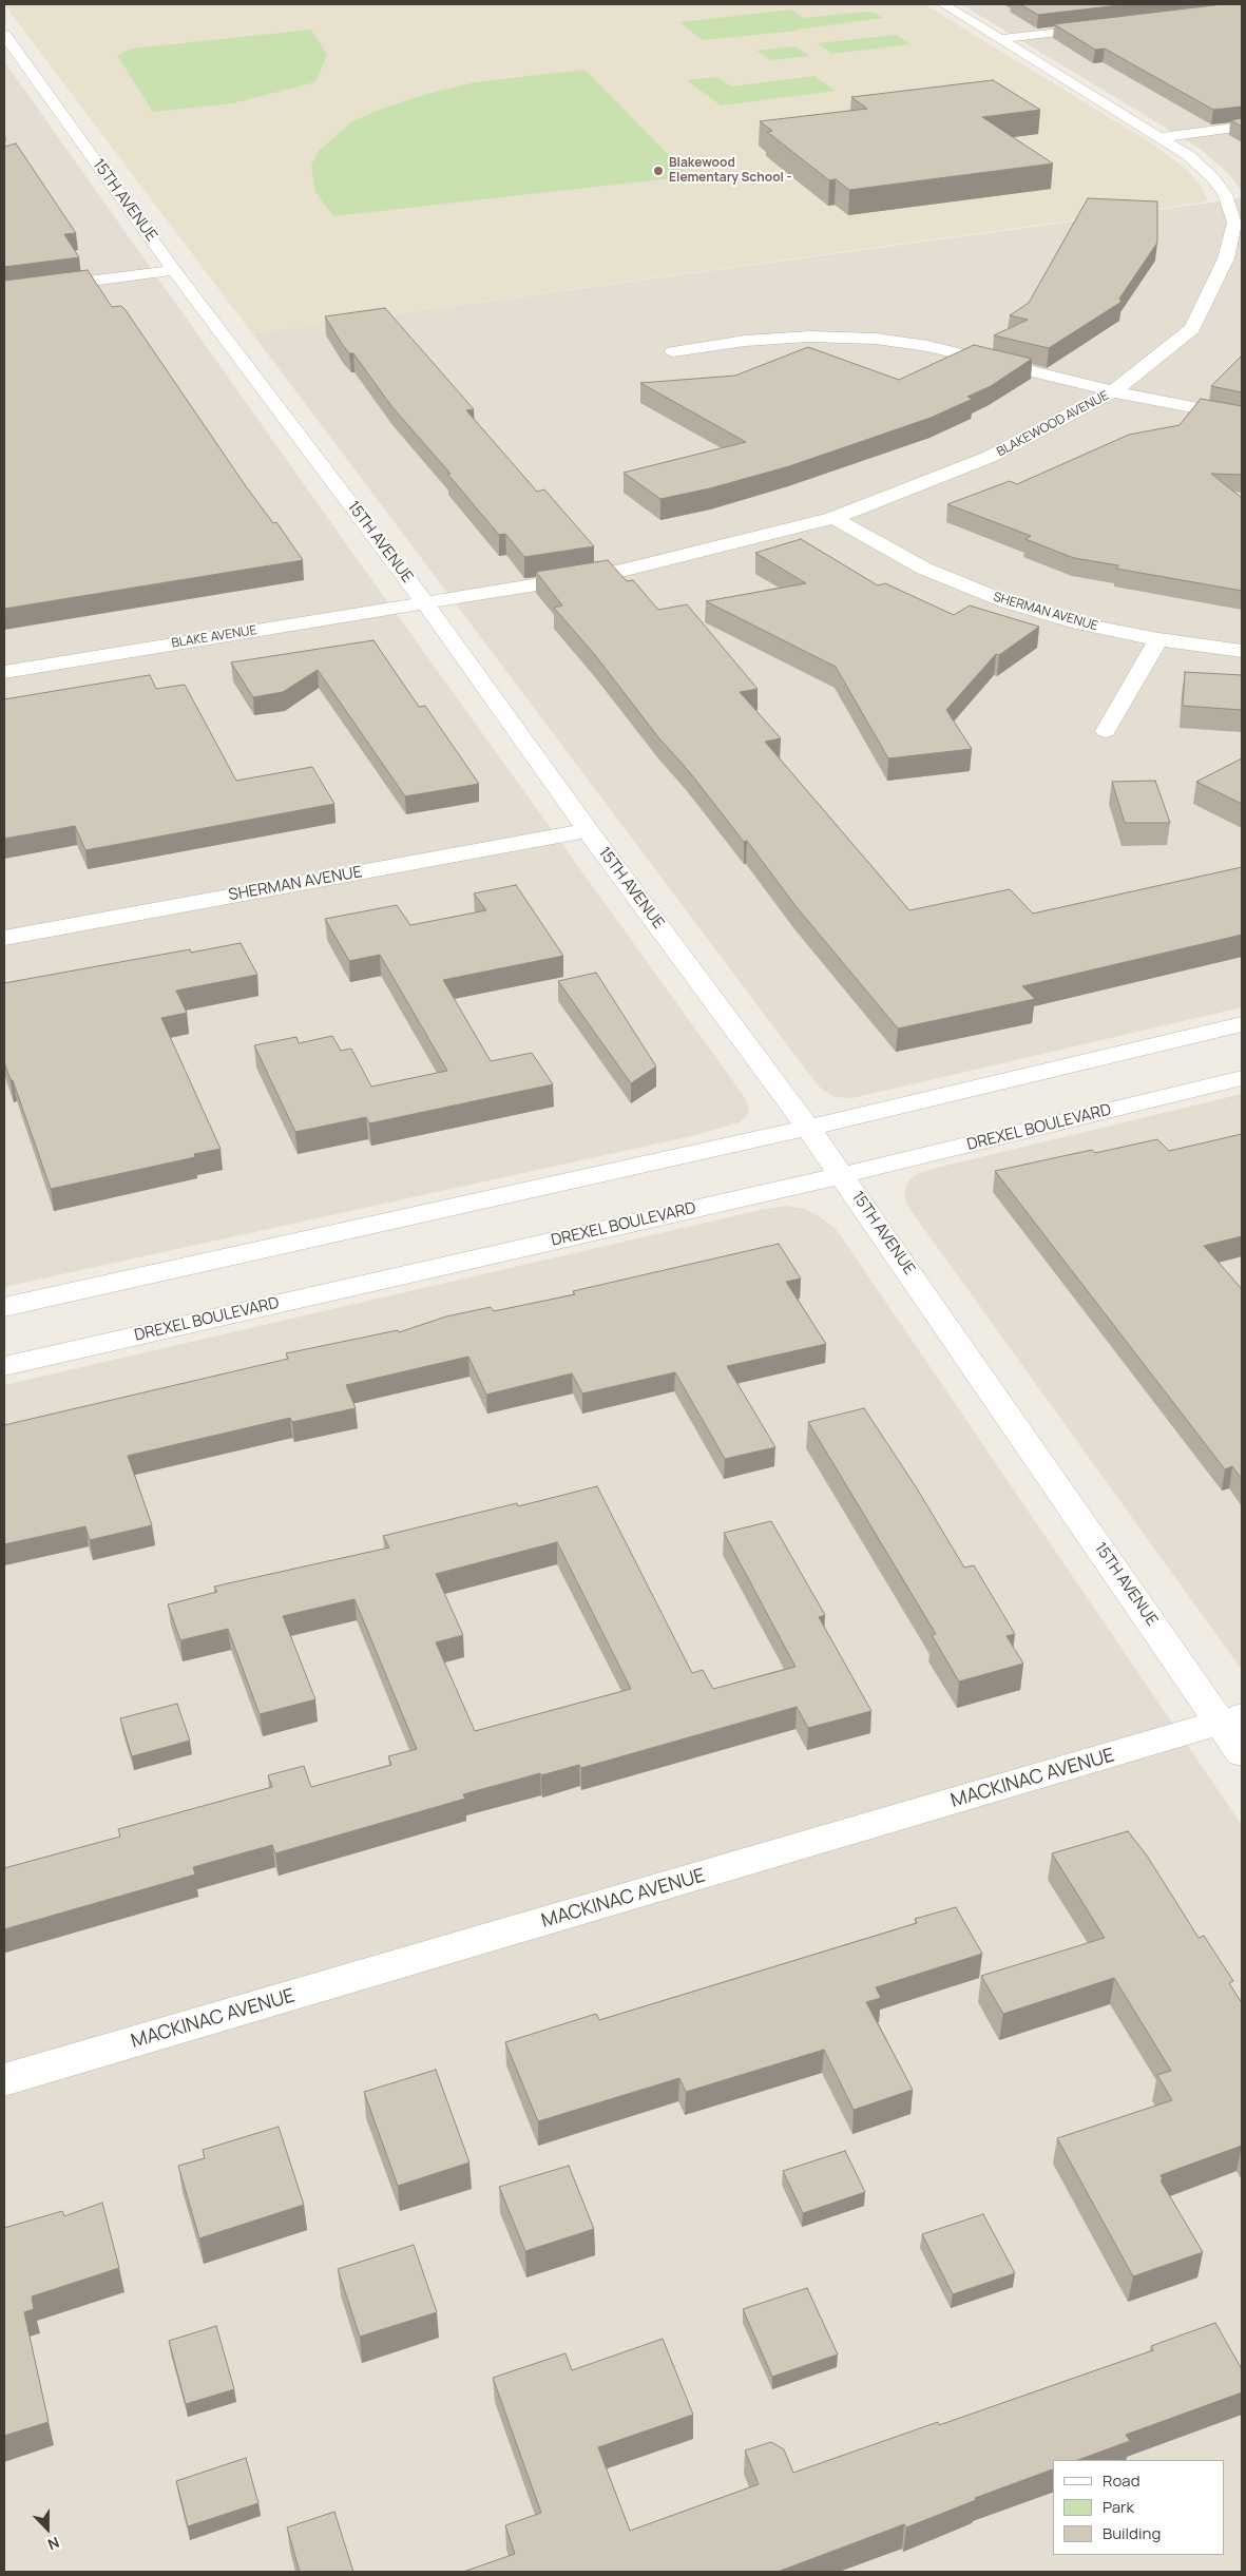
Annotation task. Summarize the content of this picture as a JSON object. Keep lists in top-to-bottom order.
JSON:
{
  "streets": {
    "street": [
      "15TH AVENUE",
      "BLAKEWOOD AVENUE",
      "SHERMAN AVENUE",
      "BLAKE AVENUE",
      "DREXEL BOULEVARD",
      "MACKINAC AVENUE"
    ]
  },
  "crossings": [
    ["15TH AVENUE", "BLAKEWOOD AVENUE"],
    ["15TH AVENUE", "SHERMAN AVENUE"],
    ["15TH AVENUE", "BLAKE AVENUE"],
    ["15TH AVENUE", "DREXEL BOULEVARD"],
    ["15TH AVENUE", "MACKINAC AVENUE"],
    ["BLAKEWOOD AVENUE", "SHERMAN AVENUE"],
    ["BLAKEWOOD AVENUE", "BLAKE AVENUE"]
  ],
  "places": ["Blakewood Elementary School -"],
  "legend": ["Road", "Park", "Building"],
  "north": "bottom"
}
